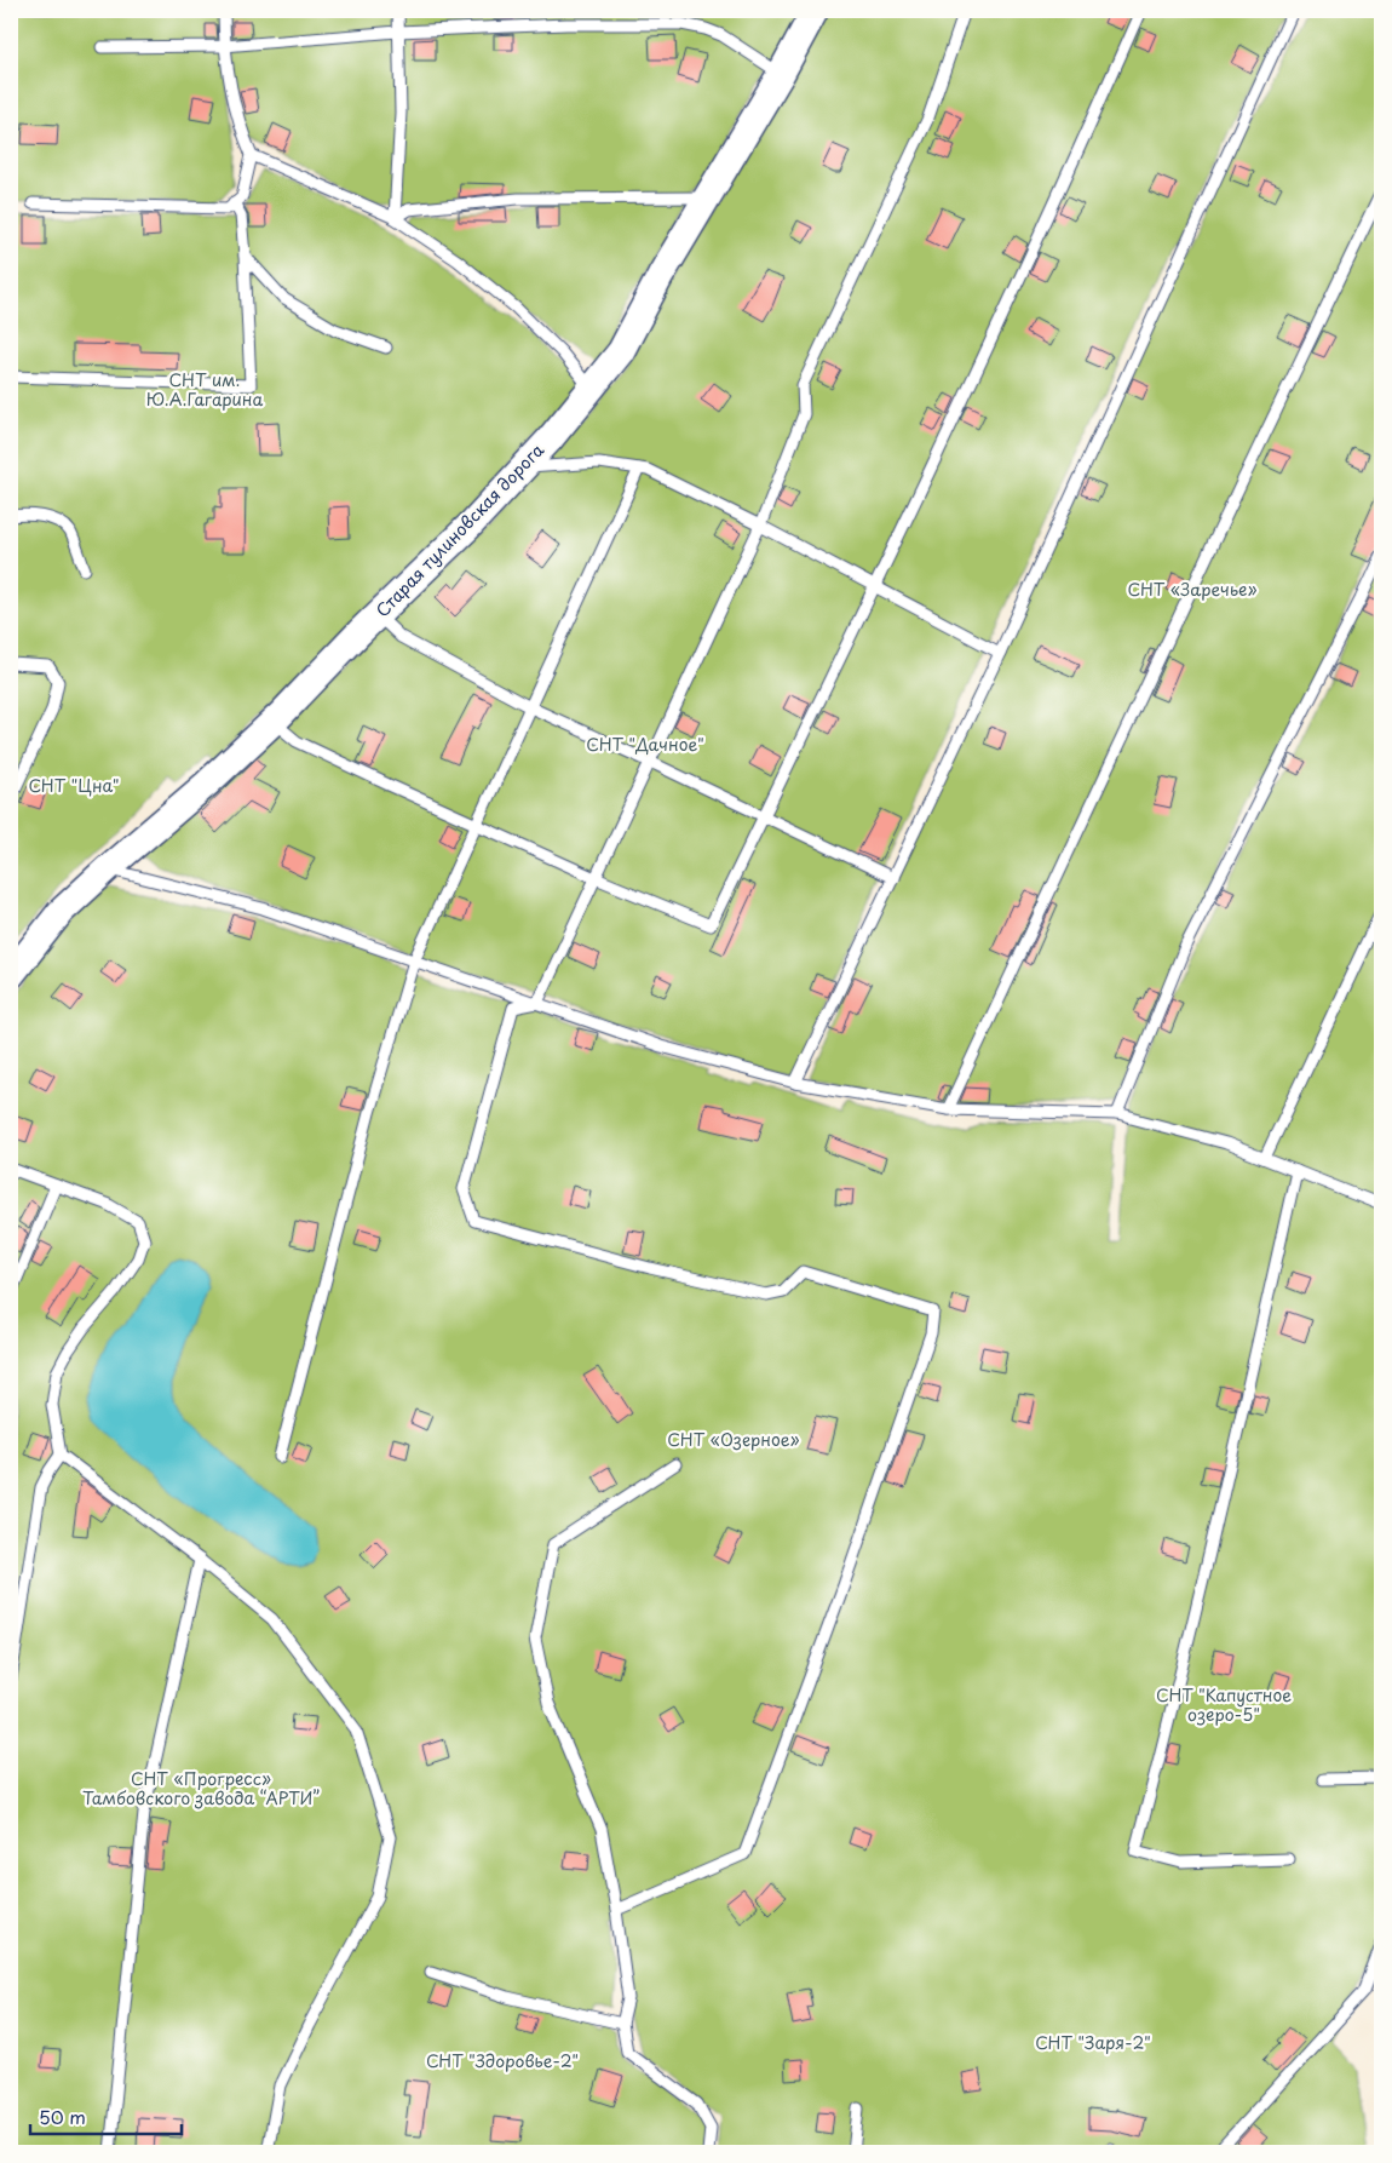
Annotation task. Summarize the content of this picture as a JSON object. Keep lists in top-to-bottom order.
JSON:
{
  "streets": {
    "street": ["Старая тулиновская дорога"]
  },
  "parks": [
    "СНТ им. Ю.А.Гагарина",
    "СНТ «Заречье»",
    "СНТ \"Дачное\"",
    "СНТ \"Цна\"",
    "СНТ «Озерное»",
    "СНТ \"Капустное озеро-5\"",
    "СНТ «Прогресс» Тамбовского завода “АРТИ”",
    "СНТ \"Заря-2\"",
    "СНТ \"Здоровье-2\""
  ],
  "scale_bar": "50 m"
}
